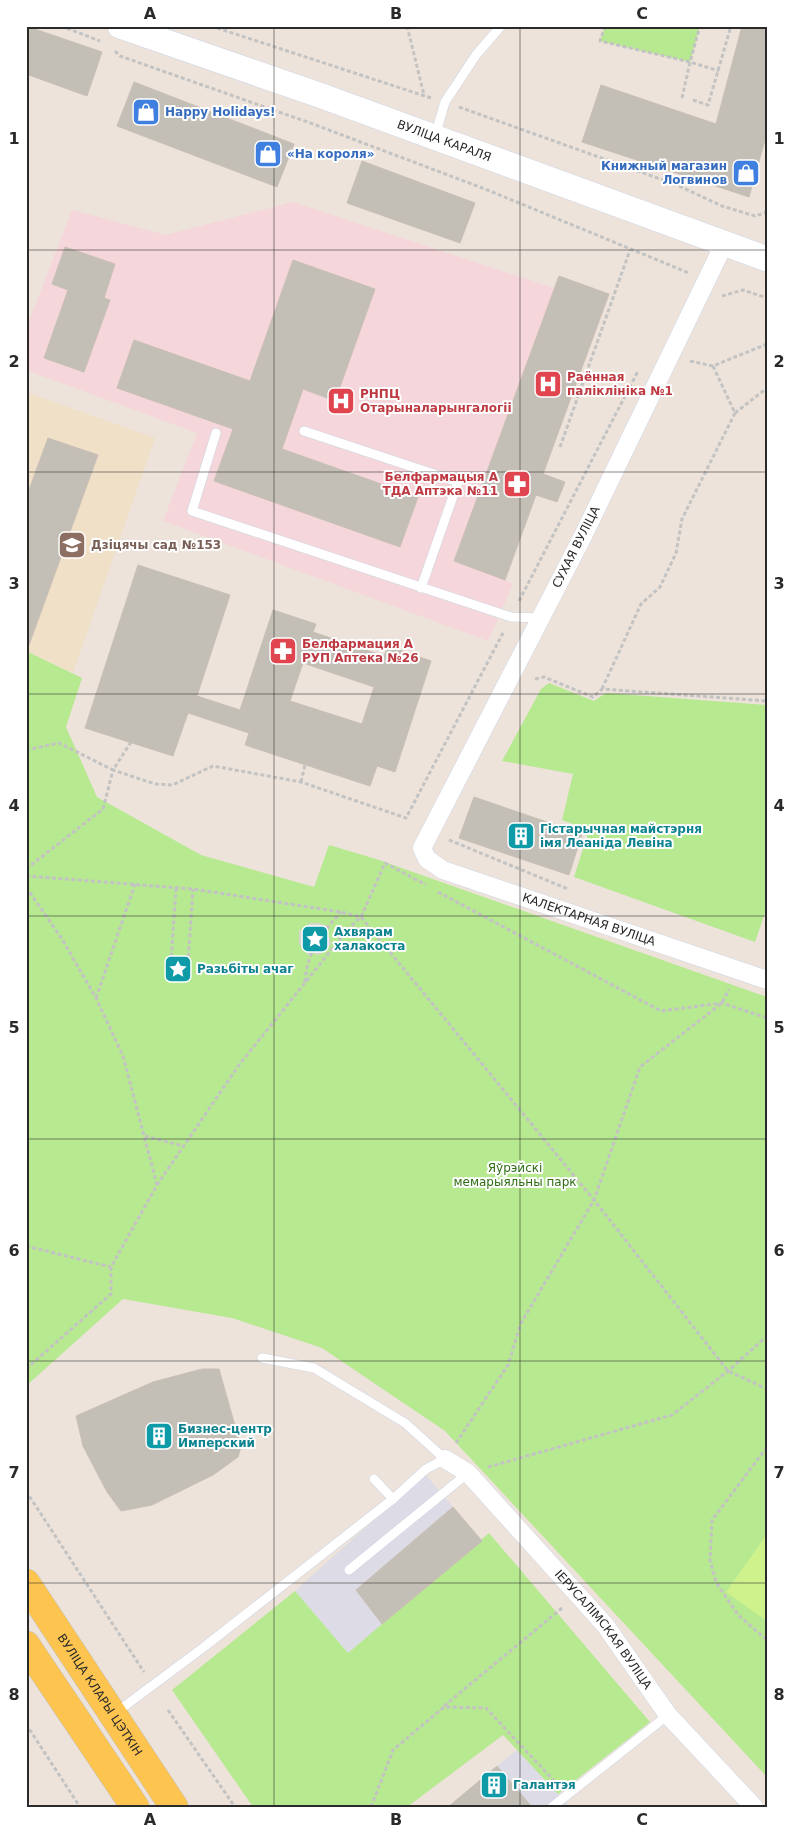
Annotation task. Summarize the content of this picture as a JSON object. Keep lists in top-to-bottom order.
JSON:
{
  "streets": {
    "main road": ["ВУЛІЦА КАРАЛЯ", "ВУЛІЦА КЛАРЫ ЦЭТКІН"],
    "street": ["СУХАЯ ВУЛІЦА", "КАЛЕКТАРНАЯ ВУЛІЦА", "ІЕРУСАЛІМСКАЯ ВУЛІЦА"]
  },
  "crossings": [
    ["ВУЛІЦА КАРАЛЯ", "СУХАЯ ВУЛІЦА"],
    ["СУХАЯ ВУЛІЦА", "КАЛЕКТАРНАЯ ВУЛІЦА"]
  ],
  "parks": ["Яўрэйскі мемарыяльны парк"],
  "places": {
    "shop": ["Happy Holidays!", "«На короля»", "Книжный магазин Логвинов"],
    "hospital": ["Раённая паліклініка №1", "РНПЦ Отарыналарынгалогіі"],
    "pharmacy": ["Белфармацыя А ТДА Аптэка №11", "Белфармация А РУП Аптека №26"],
    "school or university": ["Дзіцячы сад №153"],
    "building": ["Гістарычная майстэрня імя Леаніда Левіна", "Бизнес-центр Имперский", "Галантэя"],
    "place": ["Ахвярам халакоста", "Разьбіты ачаг"]
  },
  "grid": {
    "columns": ["A", "B", "C"],
    "rows": [
      "1",
      "2",
      "3",
      "4",
      "5",
      "6",
      "7",
      "8"
    ]
  }
}
